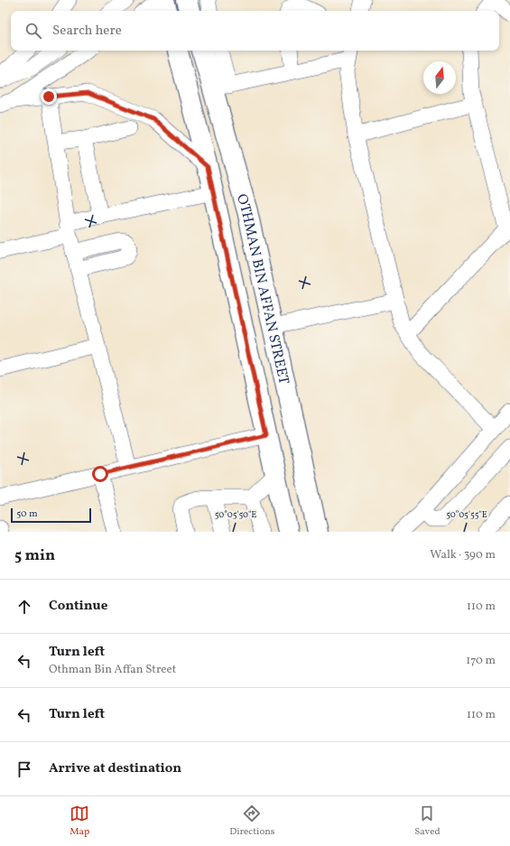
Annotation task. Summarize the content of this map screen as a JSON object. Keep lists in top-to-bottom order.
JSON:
{
  "streets": {
    "main road": ["OTHMAN BIN AFFAN STREET"]
  },
  "scale_bar": "50 m",
  "north": "top",
  "page": {
    "search": "Search here",
    "scale": "50 m",
    "heading": ["5 min", "Walk · 390 m"],
    "list": [
      ["Continue", "110 m"],
      ["Turn left", "Othman Bin Affan Street", "170 m"],
      ["Turn left", "110 m"],
      "Arrive at destination"
    ],
    "nav": ["Map", "Directions", "Saved"]
  },
  "coordinates": ["50°05'50\"E", "50°05'55\"E"]
}
